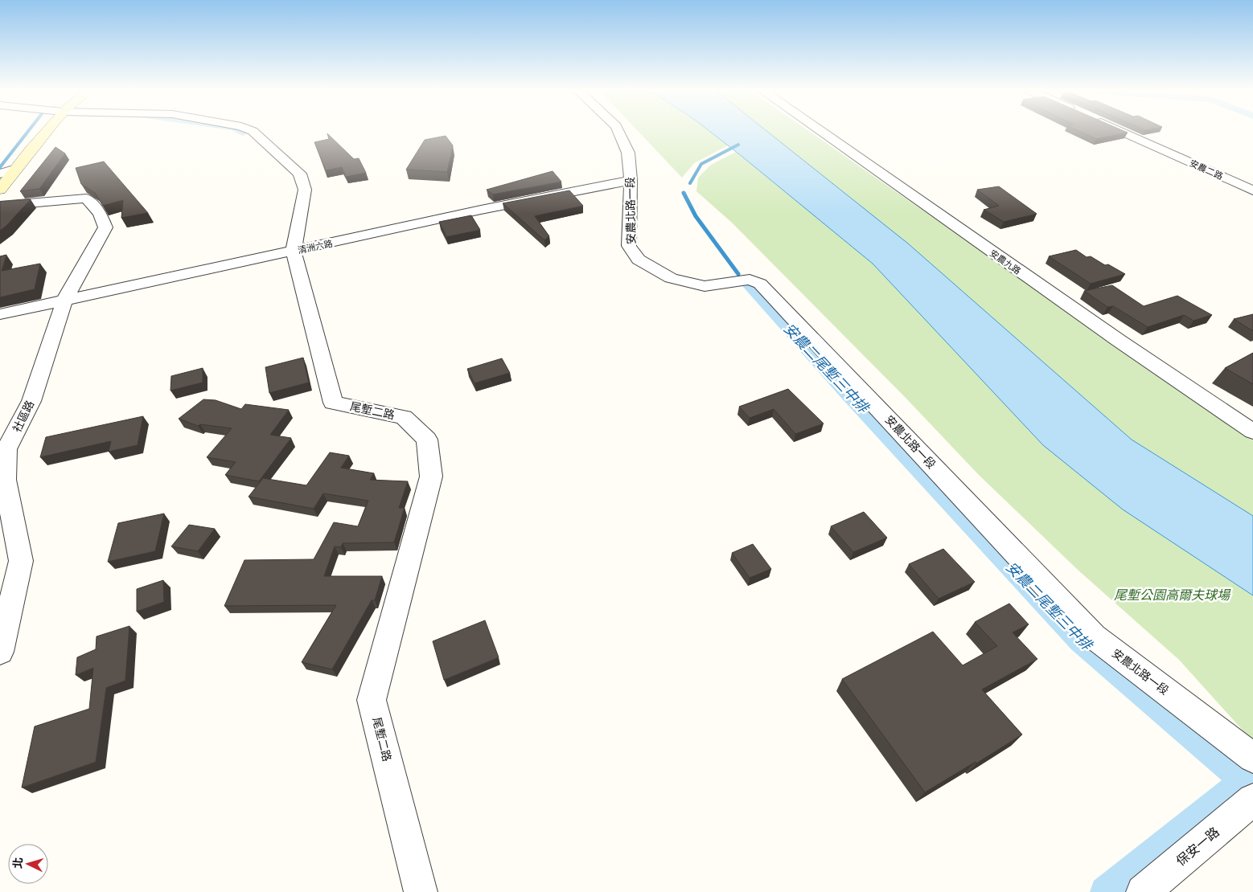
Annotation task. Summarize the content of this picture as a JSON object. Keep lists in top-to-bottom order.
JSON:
{
  "streets": {
    "street": [
      "安農二路",
      "安農北路一段",
      "清洲六路",
      "安農九路",
      "尾塹二路",
      "社區路",
      "保安一路"
    ]
  },
  "crossings": [
    ["安農北路一段", "清洲六路"],
    ["清洲六路", "尾塹二路"],
    ["清洲六路", "社區路"]
  ],
  "water": ["安農二尾塹三中排"],
  "parks": ["尾塹公園高爾夫球場"],
  "north": "left"
}
